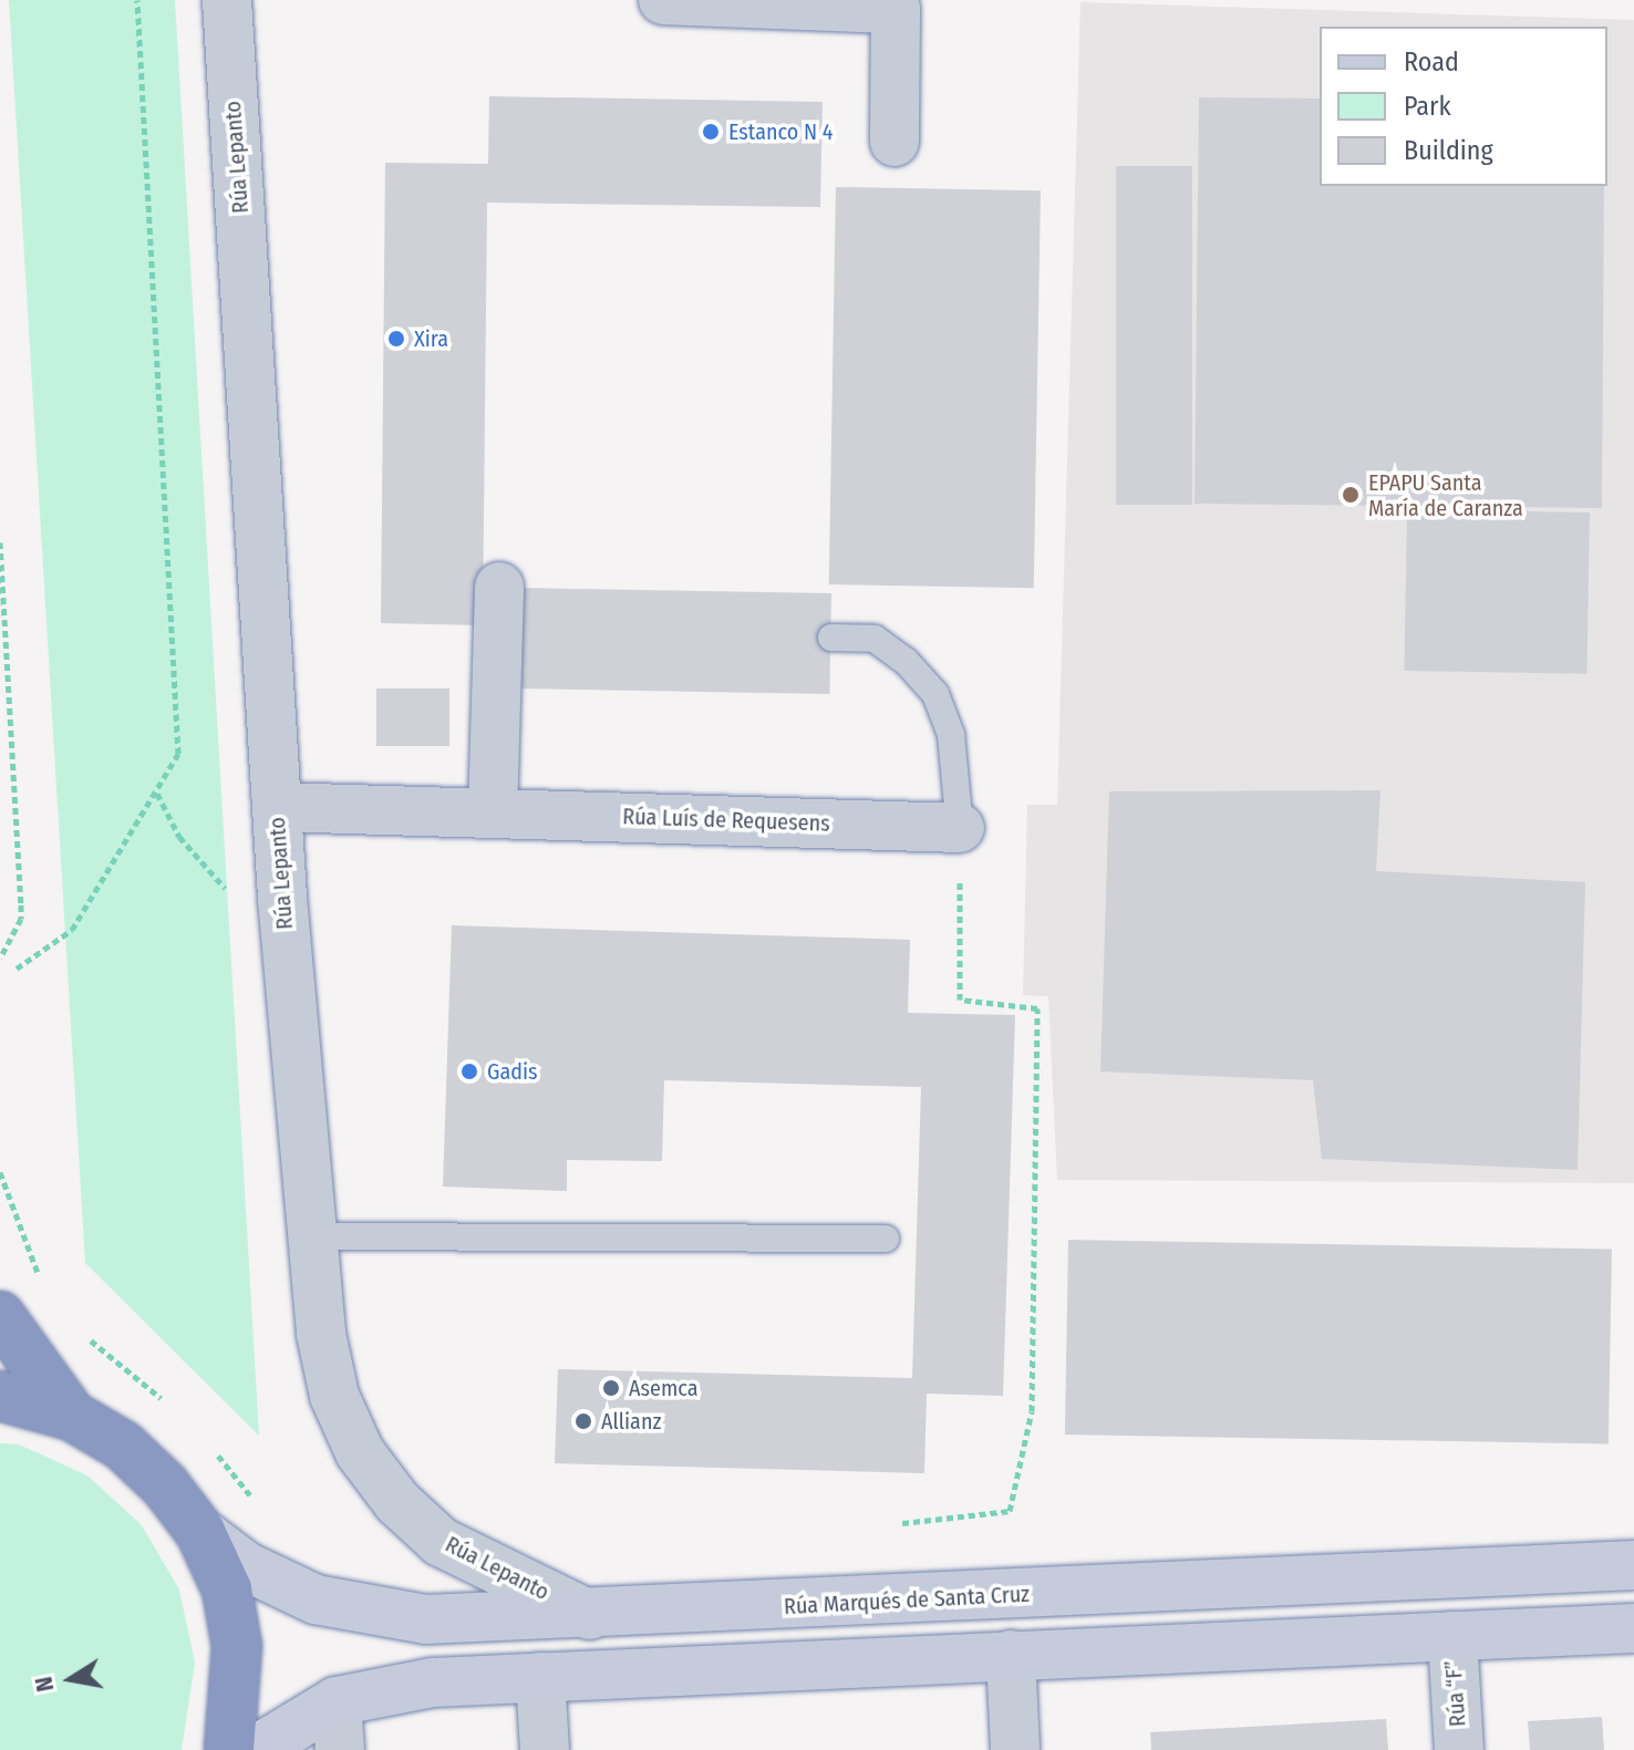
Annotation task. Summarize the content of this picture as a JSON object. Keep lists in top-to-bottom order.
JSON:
{
  "streets": {
    "street": [
      "Rúa Lepanto",
      "Rúa Luís de Requesens",
      "Rúa Marqués de Santa Cruz",
      "Rúa “F”"
    ]
  },
  "crossings": [
    ["Rúa Lepanto", "Rúa Luís de Requesens"],
    ["Rúa Lepanto", "Rúa Marqués de Santa Cruz"]
  ],
  "places": [
    "Estanco N 4",
    "Xira",
    "EPAPU Santa María de Caranza",
    "Gadis",
    "Asemca",
    "Allianz"
  ],
  "legend": ["Road", "Park", "Building"],
  "north": "left"
}
